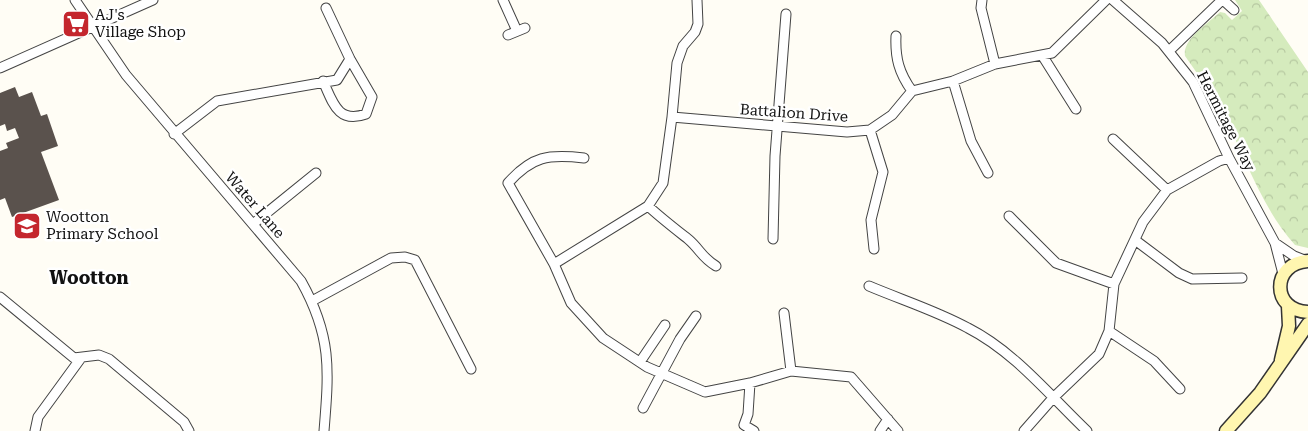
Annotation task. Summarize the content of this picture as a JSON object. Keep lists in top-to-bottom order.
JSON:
{
  "streets": {
    "street": ["Battalion Drive", "Hermitage Way", "Water Lane"]
  },
  "districts": ["Wootton"],
  "places": {
    "supermarket": ["AJ's Village Shop"],
    "school or university": ["Wootton Primary School"]
  }
}
